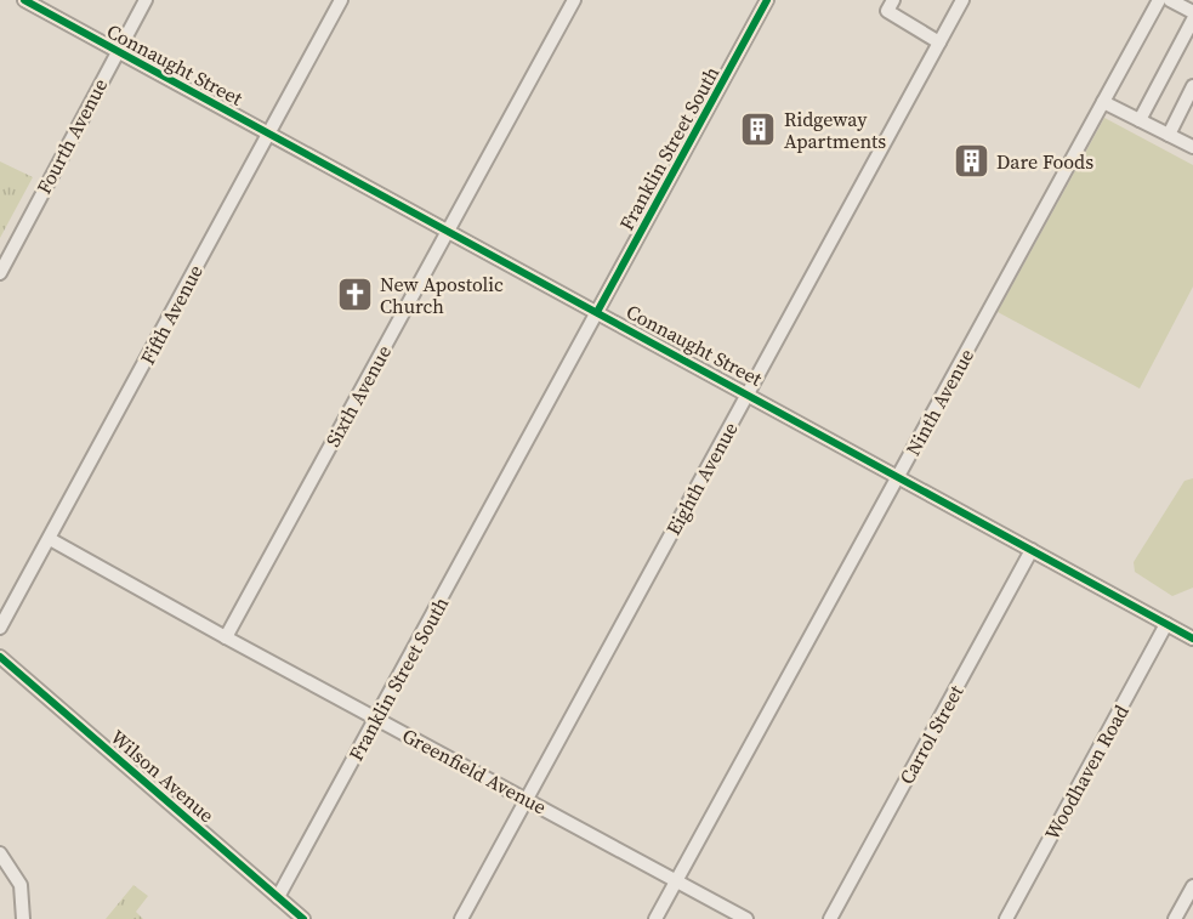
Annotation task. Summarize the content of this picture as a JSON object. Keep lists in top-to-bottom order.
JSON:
{
  "streets": {
    "street": [
      "Connaught Street",
      "Fourth Avenue",
      "Franklin Street South",
      "Fifth Avenue",
      "Sixth Avenue",
      "Ninth Avenue",
      "Eighth Avenue",
      "Carrol Street",
      "Greenfield Avenue",
      "Woodhaven Road",
      "Wilson Avenue"
    ]
  },
  "crossings": [
    ["Connaught Street", "Fourth Avenue"],
    ["Connaught Street", "Franklin Street South"],
    ["Connaught Street", "Fifth Avenue"],
    ["Connaught Street", "Sixth Avenue"],
    ["Connaught Street", "Ninth Avenue"],
    ["Connaught Street", "Eighth Avenue"],
    ["Connaught Street", "Carrol Street"],
    ["Connaught Street", "Woodhaven Road"],
    ["Franklin Street South", "Greenfield Avenue"],
    ["Franklin Street South", "Wilson Avenue"],
    ["Fifth Avenue", "Greenfield Avenue"],
    ["Sixth Avenue", "Greenfield Avenue"],
    ["Ninth Avenue", "Greenfield Avenue"],
    ["Eighth Avenue", "Greenfield Avenue"]
  ],
  "places": {
    "building": ["Ridgeway Apartments", "Dare Foods"],
    "church": ["New Apostolic Church"]
  }
}
